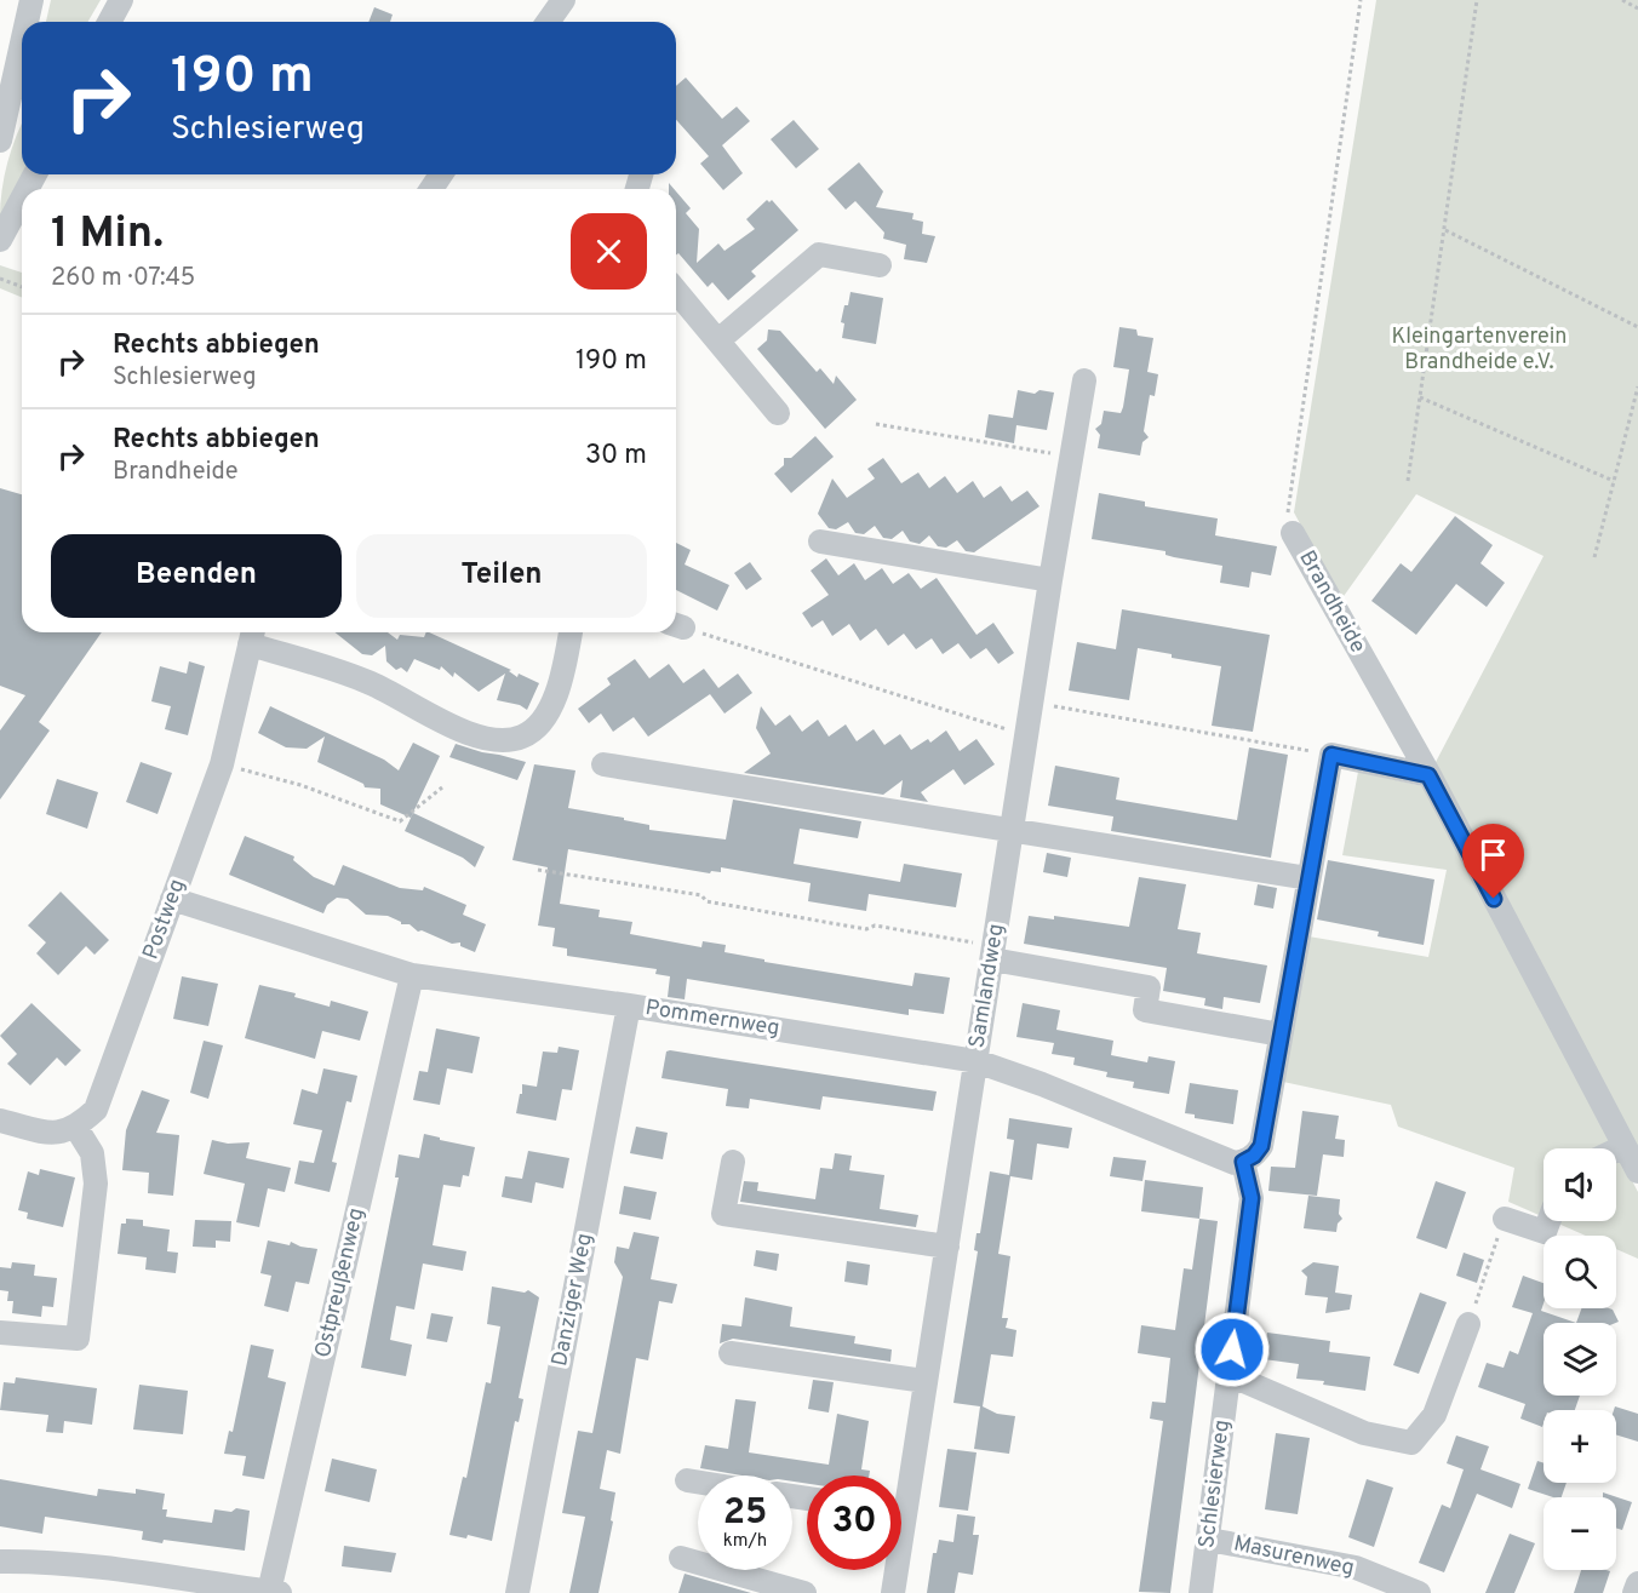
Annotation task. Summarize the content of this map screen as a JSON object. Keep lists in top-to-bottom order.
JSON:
{
  "streets": {
    "street": [
      "Brandheide",
      "Postweg",
      "Samlandweg",
      "Pommernweg",
      "Ostpreußenweg",
      "Danziger Weg",
      "Schlesierweg",
      "Masurenweg"
    ]
  },
  "crossings": [
    ["Postweg", "Pommernweg"],
    ["Samlandweg", "Pommernweg"],
    ["Pommernweg", "Ostpreußenweg"],
    ["Pommernweg", "Danziger Weg"],
    ["Pommernweg", "Schlesierweg"],
    ["Schlesierweg", "Masurenweg"]
  ],
  "parks": ["Kleingartenverein Brandheide e.V."],
  "page": {
    "turn": ["190 m", "Schlesierweg"],
    "heading": ["1 Min.", "260 m · 07:45"],
    "list": [
      {
        "name": "Rechts abbiegen",
        "note": "Schlesierweg",
        "value": "190 m"
      },
      {
        "name": "Rechts abbiegen",
        "note": "Brandheide",
        "value": "30 m"
      }
    ],
    "buttons": ["Beenden", "Teilen"],
    "map_buttons": ["+", "−"],
    "speed": "25 km/h",
    "limit": "30"
  }
}
